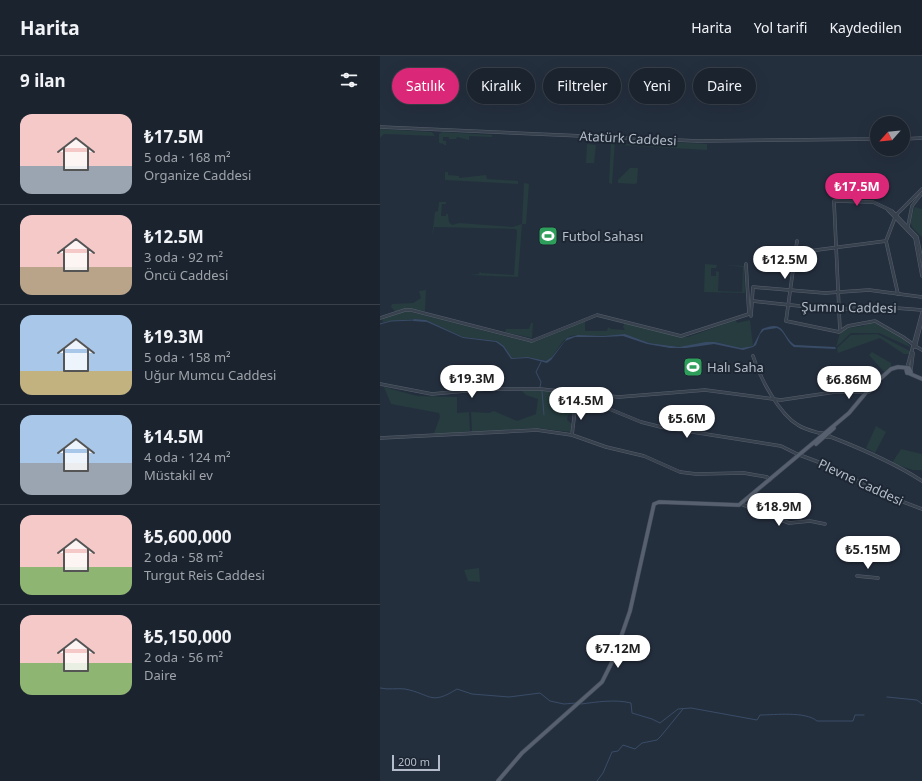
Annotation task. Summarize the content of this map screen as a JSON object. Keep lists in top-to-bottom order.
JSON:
{
  "streets": {
    "street": ["Atatürk Caddesi", "Şumnu Caddesi", "Plevne Caddesi"]
  },
  "places": {
    "sports": ["Futbol Sahası", "Halı Saha"]
  },
  "scale_bar": "200 m",
  "north": "bottom left",
  "page": {
    "header": "Harita",
    "nav": ["Harita", "Yol tarifi", "Kaydedilen"],
    "heading": "9 ilan",
    "chip": [
      "Satılık",
      "Kiralık",
      "Filtreler",
      "Yeni",
      "Daire"
    ],
    "list": [
      {
        "name": "₺17.5M",
        "note": "5 oda · 168 m² · Organize Caddesi"
      },
      {
        "name": "₺12.5M",
        "note": "3 oda · 92 m² · Öncü Caddesi"
      },
      {
        "name": "₺19.3M",
        "note": "5 oda · 158 m² · Uğur Mumcu Caddesi"
      },
      {
        "name": "₺14.5M",
        "note": "4 oda · 124 m² · Müstakil ev"
      },
      {
        "name": "₺5,600,000",
        "note": "2 oda · 58 m² · Turgut Reis Caddesi"
      },
      {
        "name": "₺5,150,000",
        "note": "2 oda · 56 m² · Daire"
      }
    ],
    "price": [
      "₺17.5M",
      "₺12.5M",
      "₺19.3M",
      "₺6.86M",
      "₺14.5M",
      "₺5.6M",
      "₺18.9M",
      "₺5.15M",
      "₺7.12M"
    ],
    "scale": "200 m"
  }
}
